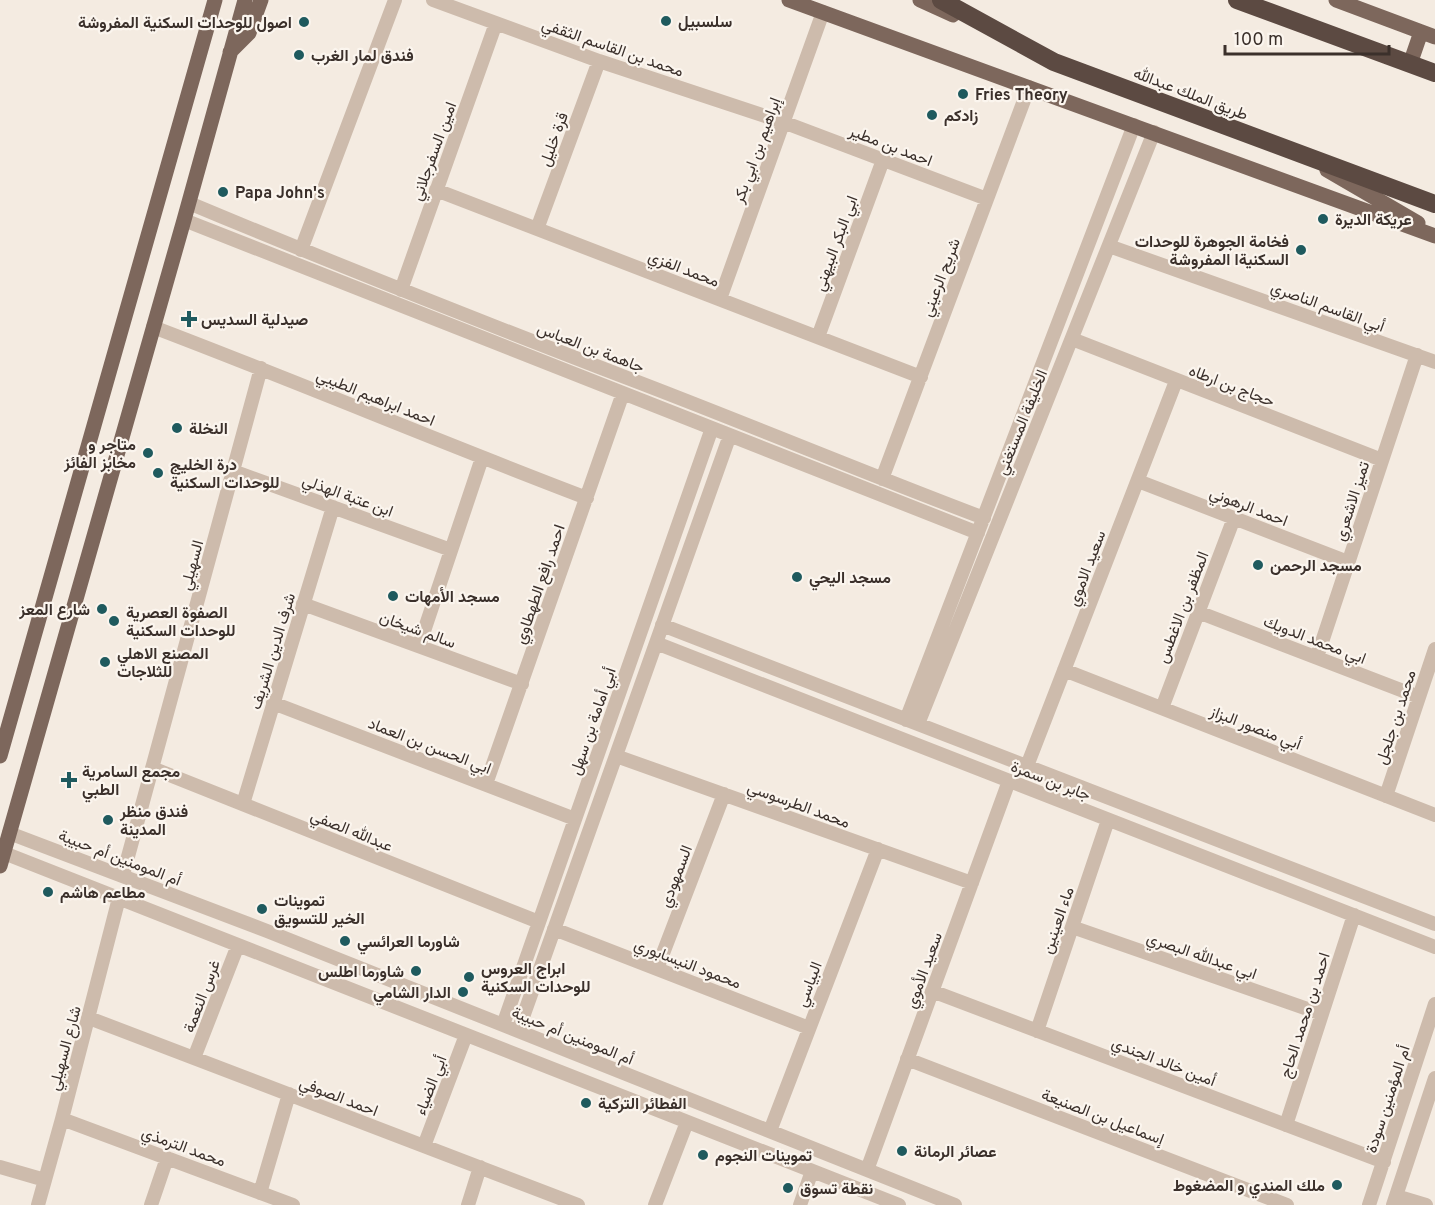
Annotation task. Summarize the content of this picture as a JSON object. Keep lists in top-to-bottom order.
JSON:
{
  "streets": {
    "highway": ["طريق الملك عبدالله"],
    "street": [
      "محمد بن القاسم الثقفي",
      "قرة خليل",
      "احمد بن مطير",
      "إبراهيم بن ابي بكر",
      "امين السفرجلاني",
      "ابي البكر البيهني",
      "محمد الفزي",
      "شريح الرعيني",
      "أبي القاسم الناصري",
      "جاهمة بن العباس",
      "حجاج بن ارطاه",
      "احمد ابراهيم الطيبي",
      "الخليفة المستغني",
      "ابن عتبة الهذلي",
      "تميز الاشعري",
      "احمد الرهوني",
      "السهيلي",
      "سعيد الاموي",
      "احمد رافع الطهطاوي",
      "المظفر بن الاغطس",
      "سالم شيخان",
      "ابي محمد الدويك",
      "شرف الدين الشريف",
      "محمد بن جلجل",
      "أبي أمامة بن سهل",
      "أبي منصور البزاز",
      "ابي الحسن بن العماد",
      "جابر بن سمرة",
      "محمد الطرسوسي",
      "عبدالله الصفي",
      "أم المومنين أم حبيبة",
      "السمهودي",
      "ماء العينين",
      "ابي عبدالله البصري",
      "محمود النيسابوري",
      "سعيد الأموي",
      "البياسي",
      "غرس النعمة",
      "احمد بن محمد الحاج",
      "شارع السهيلي",
      "أمين خالد الجندي",
      "أبي الضياء",
      "احمد الصوفي",
      "أم المؤمنين سودة",
      "إسماعيل بن الصنيعة",
      "محمد الترمذي"
    ]
  },
  "crossings": [
    ["محمد بن القاسم الثقفي", "قرة خليل"],
    ["محمد بن القاسم الثقفي", "احمد بن مطير"],
    ["محمد بن القاسم الثقفي", "إبراهيم بن ابي بكر"],
    ["محمد بن القاسم الثقفي", "امين السفرجلاني"],
    ["قرة خليل", "محمد الفزي"],
    ["احمد بن مطير", "إبراهيم بن ابي بكر"],
    ["احمد بن مطير", "ابي البكر البيهني"],
    ["احمد بن مطير", "شريح الرعيني"],
    ["إبراهيم بن ابي بكر", "محمد الفزي"],
    ["امين السفرجلاني", "محمد الفزي"],
    ["امين السفرجلاني", "جاهمة بن العباس"],
    ["ابي البكر البيهني", "محمد الفزي"],
    ["محمد الفزي", "شريح الرعيني"],
    ["شريح الرعيني", "جاهمة بن العباس"],
    ["أبي القاسم الناصري", "الخليفة المستغني"],
    ["أبي القاسم الناصري", "تميز الاشعري"],
    ["جاهمة بن العباس", "الخليفة المستغني"],
    ["جاهمة بن العباس", "احمد رافع الطهطاوي"],
    ["جاهمة بن العباس", "أبي أمامة بن سهل"],
    ["حجاج بن ارطاه", "الخليفة المستغني"],
    ["حجاج بن ارطاه", "تميز الاشعري"],
    ["حجاج بن ارطاه", "سعيد الاموي"],
    ["احمد ابراهيم الطيبي", "السهيلي"],
    ["احمد ابراهيم الطيبي", "احمد رافع الطهطاوي"],
    ["الخليفة المستغني", "جابر بن سمرة"],
    ["ابن عتبة الهذلي", "السهيلي"],
    ["ابن عتبة الهذلي", "شرف الدين الشريف"],
    ["تميز الاشعري", "احمد الرهوني"],
    ["تميز الاشعري", "ابي محمد الدويك"],
    ["احمد الرهوني", "سعيد الاموي"],
    ["احمد الرهوني", "المظفر بن الاغطس"],
    ["السهيلي", "عبدالله الصفي"],
    ["السهيلي", "أم المومنين أم حبيبة"],
    ["سعيد الاموي", "أبي منصور البزاز"],
    ["سعيد الاموي", "جابر بن سمرة"],
    ["احمد رافع الطهطاوي", "سالم شيخان"],
    ["احمد رافع الطهطاوي", "ابي الحسن بن العماد"],
    ["المظفر بن الاغطس", "ابي محمد الدويك"],
    ["المظفر بن الاغطس", "أبي منصور البزاز"],
    ["سالم شيخان", "شرف الدين الشريف"],
    ["ابي محمد الدويك", "محمد بن جلجل"],
    ["شرف الدين الشريف", "ابي الحسن بن العماد"],
    ["شرف الدين الشريف", "عبدالله الصفي"],
    ["محمد بن جلجل", "أبي منصور البزاز"],
    ["أبي أمامة بن سهل", "ابي الحسن بن العماد"],
    ["أبي أمامة بن سهل", "جابر بن سمرة"],
    ["أبي أمامة بن سهل", "محمد الطرسوسي"],
    ["أبي أمامة بن سهل", "عبدالله الصفي"],
    ["أبي أمامة بن سهل", "أم المومنين أم حبيبة"],
    ["أبي أمامة بن سهل", "محمود النيسابوري"],
    ["جابر بن سمرة", "ماء العينين"],
    ["جابر بن سمرة", "سعيد الأموي"],
    ["جابر بن سمرة", "احمد بن محمد الحاج"],
    ["محمد الطرسوسي", "السمهودي"],
    ["محمد الطرسوسي", "سعيد الأموي"],
    ["محمد الطرسوسي", "البياسي"],
    ["أم المومنين أم حبيبة", "سعيد الأموي"],
    ["أم المومنين أم حبيبة", "البياسي"],
    ["السمهودي", "محمود النيسابوري"],
    ["ماء العينين", "ابي عبدالله البصري"],
    ["ماء العينين", "أمين خالد الجندي"],
    ["ابي عبدالله البصري", "احمد بن محمد الحاج"],
    ["محمود النيسابوري", "البياسي"],
    ["سعيد الأموي", "أمين خالد الجندي"],
    ["سعيد الأموي", "إسماعيل بن الصنيعة"],
    ["غرس النعمة", "احمد الصوفي"],
    ["احمد بن محمد الحاج", "أمين خالد الجندي"],
    ["شارع السهيلي", "احمد الصوفي"],
    ["شارع السهيلي", "محمد الترمذي"],
    ["أمين خالد الجندي", "أم المؤمنين سودة"],
    ["أبي الضياء", "احمد الصوفي"]
  ],
  "places": {
    "other": [
      "سلسبيل",
      "اصول للوحدات السكنية المفروشة",
      "فندق لمار الغرب",
      "Fries Theory",
      "زادكم",
      "Papa John's",
      "عريكة الديرة",
      "فخامة الجوهرة للوحدات السكنيةا المفروشة",
      "النخلة",
      "متاجر و مخابز الفائز",
      "درة الخليج للوحدات السكنية",
      "مسجد الرحمن",
      "مسجد اليحي",
      "مسجد الأمهات",
      "شارع المعز",
      "الصفوة العصرية للوحدات السكنية",
      "المصنع الاهلي للثلاجات",
      "فندق منظر المدينة",
      "مطاعم هاشم",
      "تموينات الخير للتسويق",
      "شاورما العرائسي",
      "شاورما اطلس",
      "ابراج العروس للوحدات السكنية",
      "الدار الشامي",
      "الفطائر التركية",
      "عصائر الرمانة",
      "تموينات النجوم",
      "ملك المندي و المضغوط",
      "نقطة تسوق"
    ],
    "health": ["صيدلية السديس", "مجمع السامرية الطبي"]
  },
  "scale_bar": "100 m"
}
